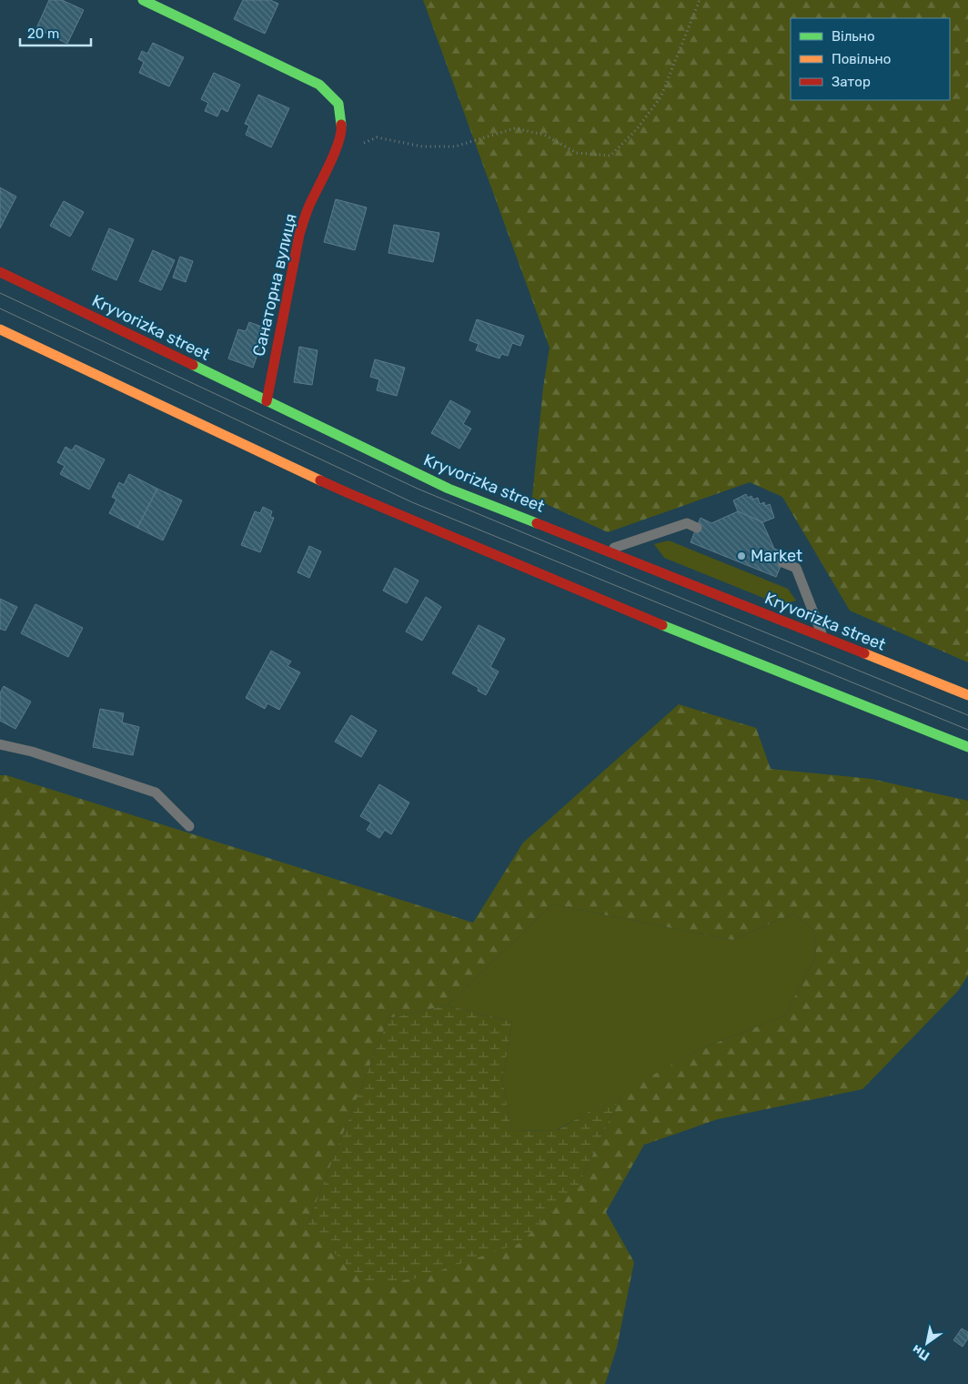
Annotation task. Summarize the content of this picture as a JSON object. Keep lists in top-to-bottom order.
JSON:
{
  "streets": {
    "main road": ["Санаторна вулиця", "Kryvorizka street"]
  },
  "crossings": [
    ["Санаторна вулиця", "Kryvorizka street"]
  ],
  "places": ["Market"],
  "legend": ["Вільно", "Повільно", "Затор"],
  "scale_bar": "20 m",
  "north": "bottom left"
}
